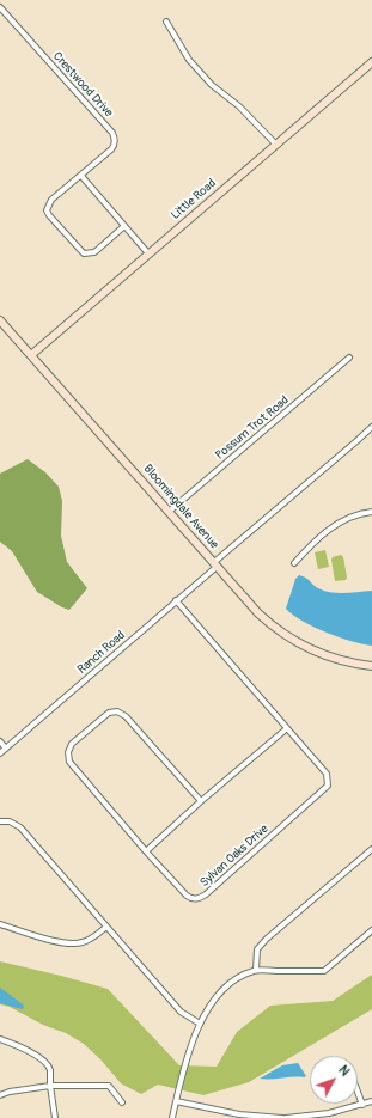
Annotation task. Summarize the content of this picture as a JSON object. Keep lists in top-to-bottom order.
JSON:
{
  "streets": {
    "street": [
      "Crestwood Drive",
      "Little Road",
      "Possum Trot Road",
      "Bloomingdale Avenue",
      "Ranch Road",
      "Sylvan Oaks Drive"
    ]
  },
  "crossings": [
    ["Little Road", "Bloomingdale Avenue"],
    ["Possum Trot Road", "Bloomingdale Avenue"],
    ["Bloomingdale Avenue", "Ranch Road"],
    ["Ranch Road", "Sylvan Oaks Drive"]
  ],
  "north": "top right"
}
